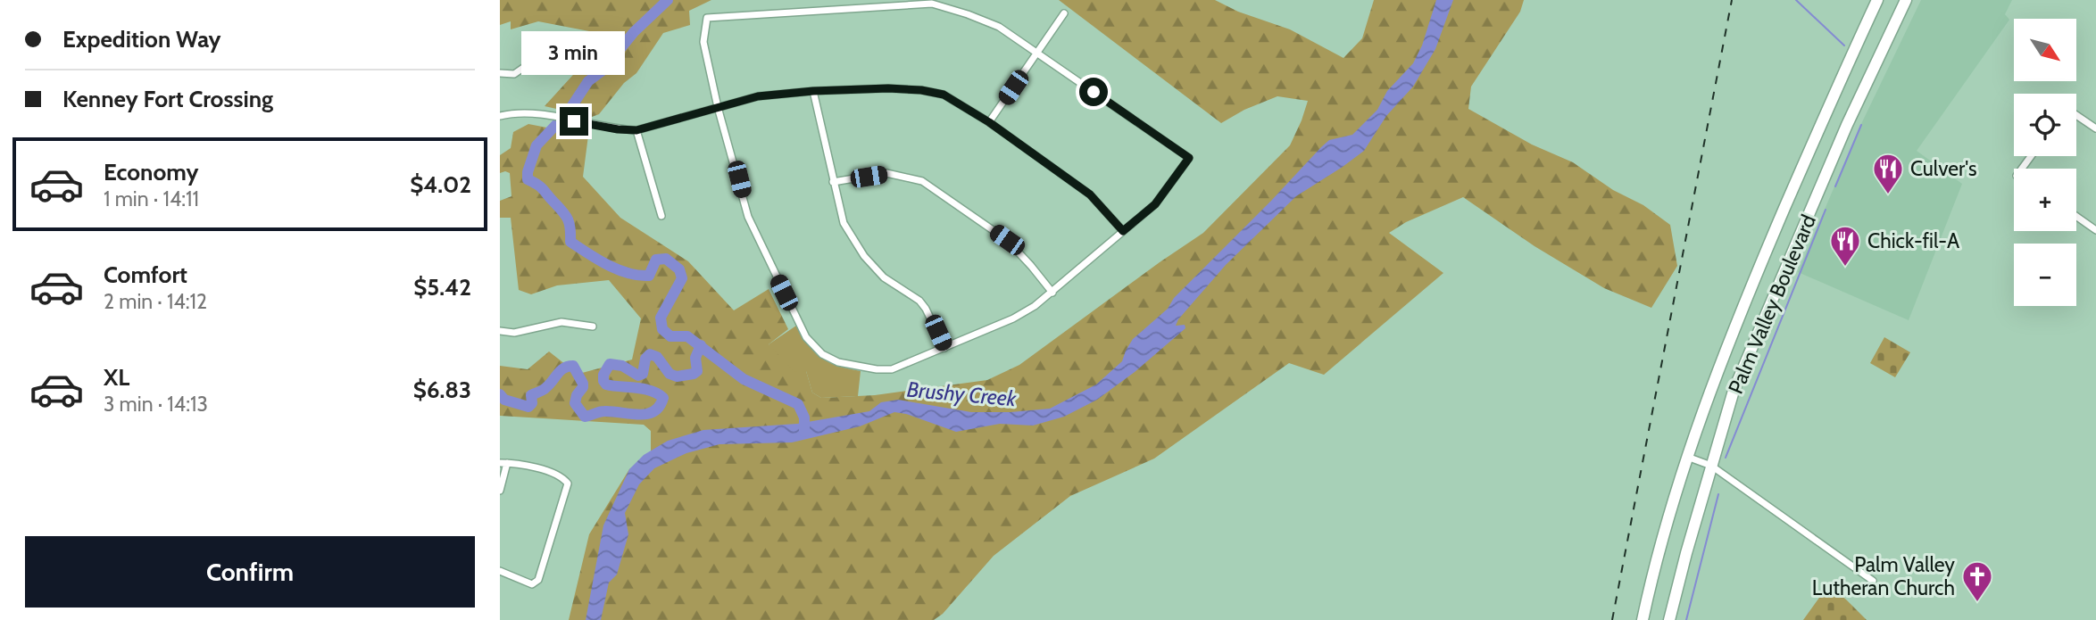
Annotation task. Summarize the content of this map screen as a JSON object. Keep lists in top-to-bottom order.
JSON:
{
  "streets": {
    "highway": ["Palm Valley Boulevard"]
  },
  "water": ["Brushy Creek"],
  "places": {
    "restaurant": ["Culver's", "Chick-fil-A"],
    "church": ["Palm Valley Lutheran Church"]
  },
  "north": "bottom right",
  "page": {
    "banner": ["Expedition Way", "Kenney Fort Crossing"],
    "map_buttons": ["+", "−"],
    "bubble": "3 min",
    "list": [
      {
        "name": "Economy",
        "note": "1 min · 14:11",
        "value": "$4.02"
      },
      {
        "name": "Comfort",
        "note": "2 min · 14:12",
        "value": "$5.42"
      },
      {
        "name": "XL",
        "note": "3 min · 14:13",
        "value": "$6.83"
      }
    ],
    "buttons": "Confirm"
  }
}
